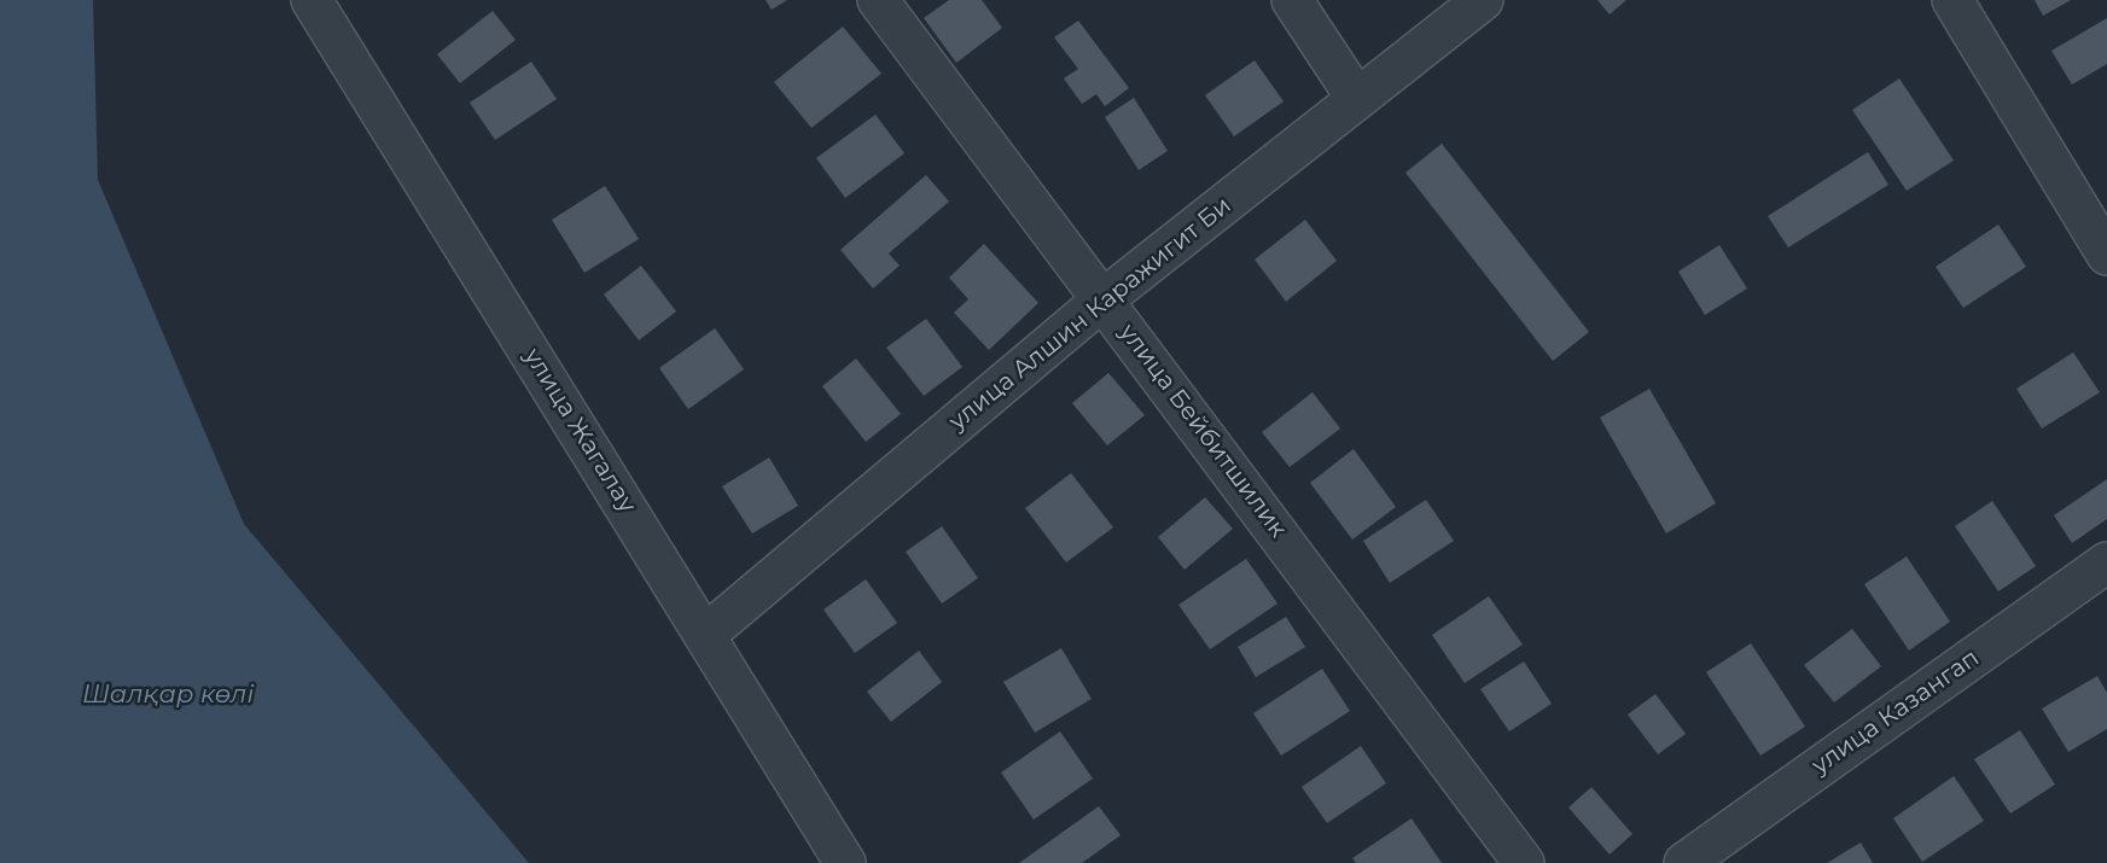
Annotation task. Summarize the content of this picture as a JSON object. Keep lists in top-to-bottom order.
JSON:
{
  "streets": {
    "street": [
      "улица Алшин Каражигит Би",
      "улица Жагалау",
      "улица Бейбитшилик",
      "улица Казангап"
    ]
  },
  "crossings": [
    ["улица Алшин Каражигит Би", "улица Жагалау"],
    ["улица Алшин Каражигит Би", "улица Бейбитшилик"]
  ],
  "water": ["Шалқар көлі"]
}
